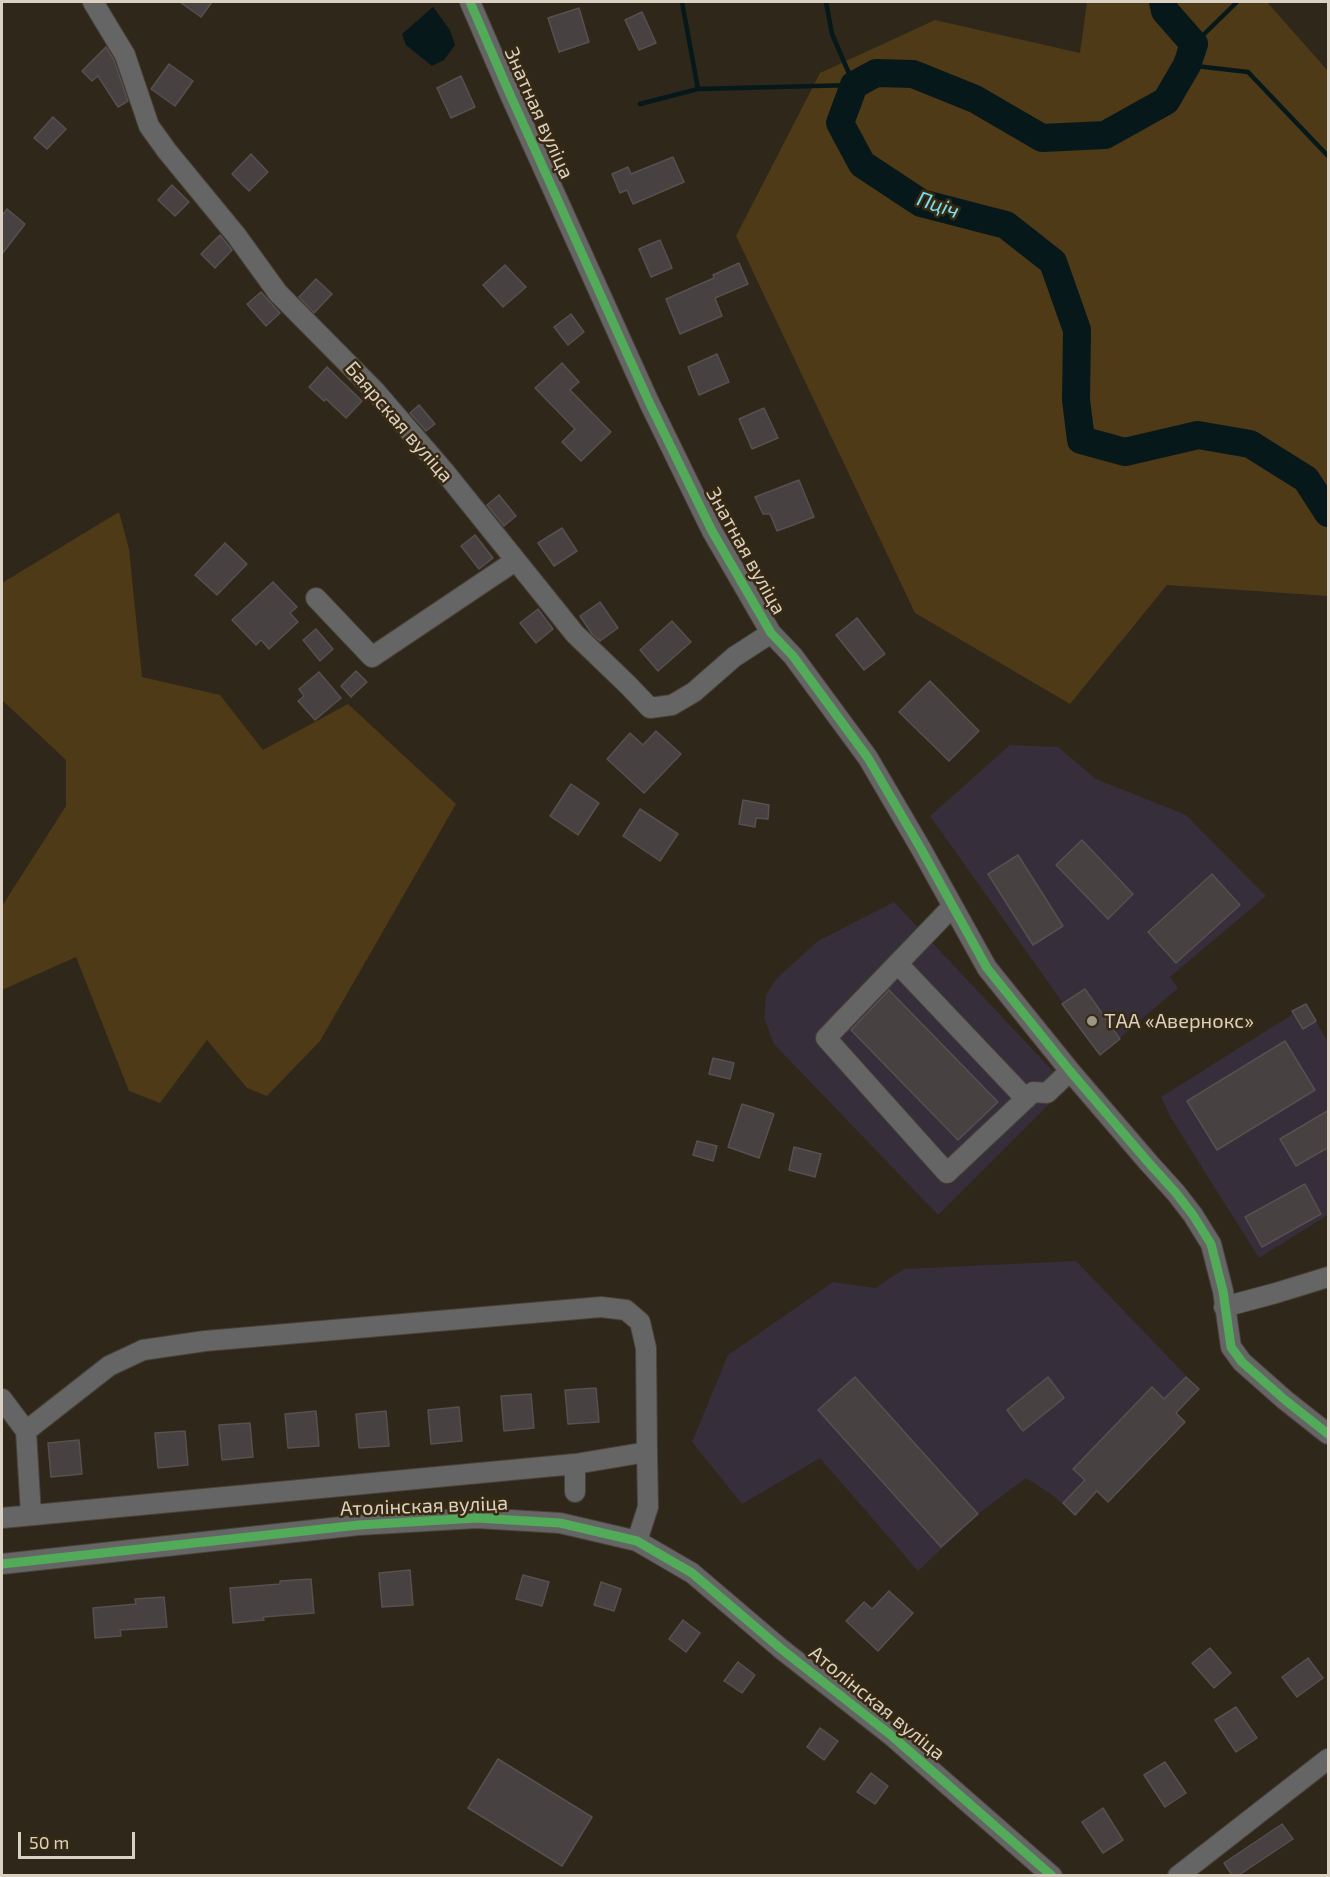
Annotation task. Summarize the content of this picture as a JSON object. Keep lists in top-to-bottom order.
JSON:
{
  "streets": {
    "street": ["Знатная вуліца", "Баярская вуліца", "Атолінская вуліца"]
  },
  "crossings": [
    ["Знатная вуліца", "Баярская вуліца"]
  ],
  "water": ["Пціч"],
  "places": ["ТАА «Авернокс»"],
  "scale_bar": "50 m"
}
